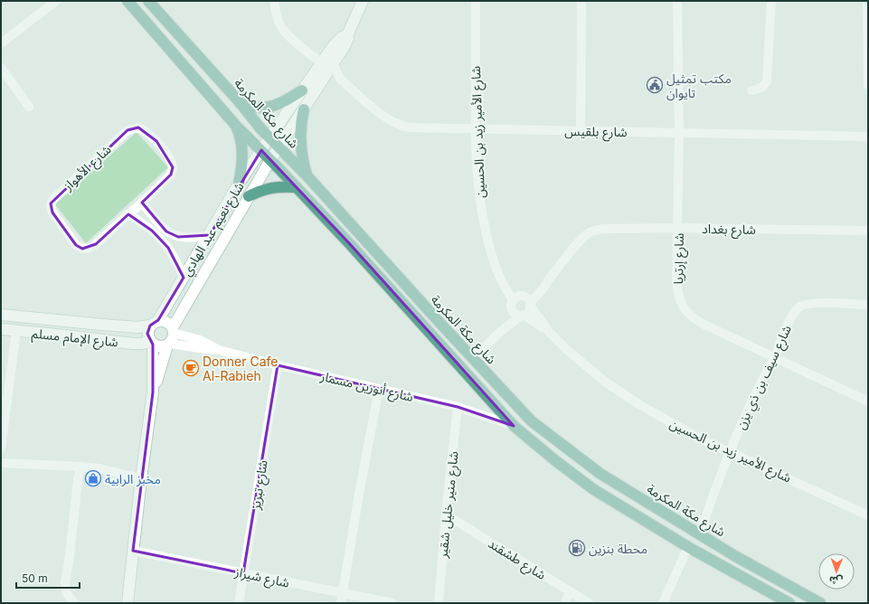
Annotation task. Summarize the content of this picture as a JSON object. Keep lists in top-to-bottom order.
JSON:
{
  "streets": {
    "main road": ["شارع مكة المكرمة"],
    "street": [
      "شارع بلقيس",
      "شارع الأمير زيد بن الحسين",
      "شارع الأهواز",
      "شارع نعيم عبد الهادي",
      "شارع بغداد",
      "شارع إرتريا",
      "شارع الإمام مسلم",
      "شارع سيف بن ذي يزن",
      "شارع أنورين مسمار",
      "شارع تبريز",
      "شارع منير خليل شقير",
      "شارع طشقند",
      "شارع شيراز"
    ]
  },
  "crossings": [
    ["شارع مكة المكرمة", "شارع نعيم عبد الهادي"],
    ["شارع مكة المكرمة", "شارع سيف بن ذي يزن"],
    ["شارع بلقيس", "شارع الأمير زيد بن الحسين"],
    ["شارع بلقيس", "شارع نعيم عبد الهادي"],
    ["شارع بلقيس", "شارع إرتريا"],
    ["شارع الأمير زيد بن الحسين", "شارع بغداد"],
    ["شارع الأمير زيد بن الحسين", "شارع سيف بن ذي يزن"],
    ["شارع نعيم عبد الهادي", "شارع الإمام مسلم"],
    ["شارع نعيم عبد الهادي", "شارع أنورين مسمار"],
    ["شارع بغداد", "شارع إرتريا"],
    ["شارع إرتريا", "شارع سيف بن ذي يزن"],
    ["شارع الإمام مسلم", "شارع أنورين مسمار"],
    ["شارع أنورين مسمار", "شارع تبريز"],
    ["شارع أنورين مسمار", "شارع منير خليل شقير"],
    ["شارع تبريز", "شارع شيراز"],
    ["شارع منير خليل شقير", "شارع طشقند"]
  ],
  "places": {
    "public building": ["مكتب تمثيل تايوان"],
    "cafe": ["Donner Cafe Al-Rabieh"],
    "shop": ["مخبز الرابية"],
    "fuel station": ["محطة بنزين"]
  },
  "scale_bar": "50 m",
  "north": "bottom"
}
